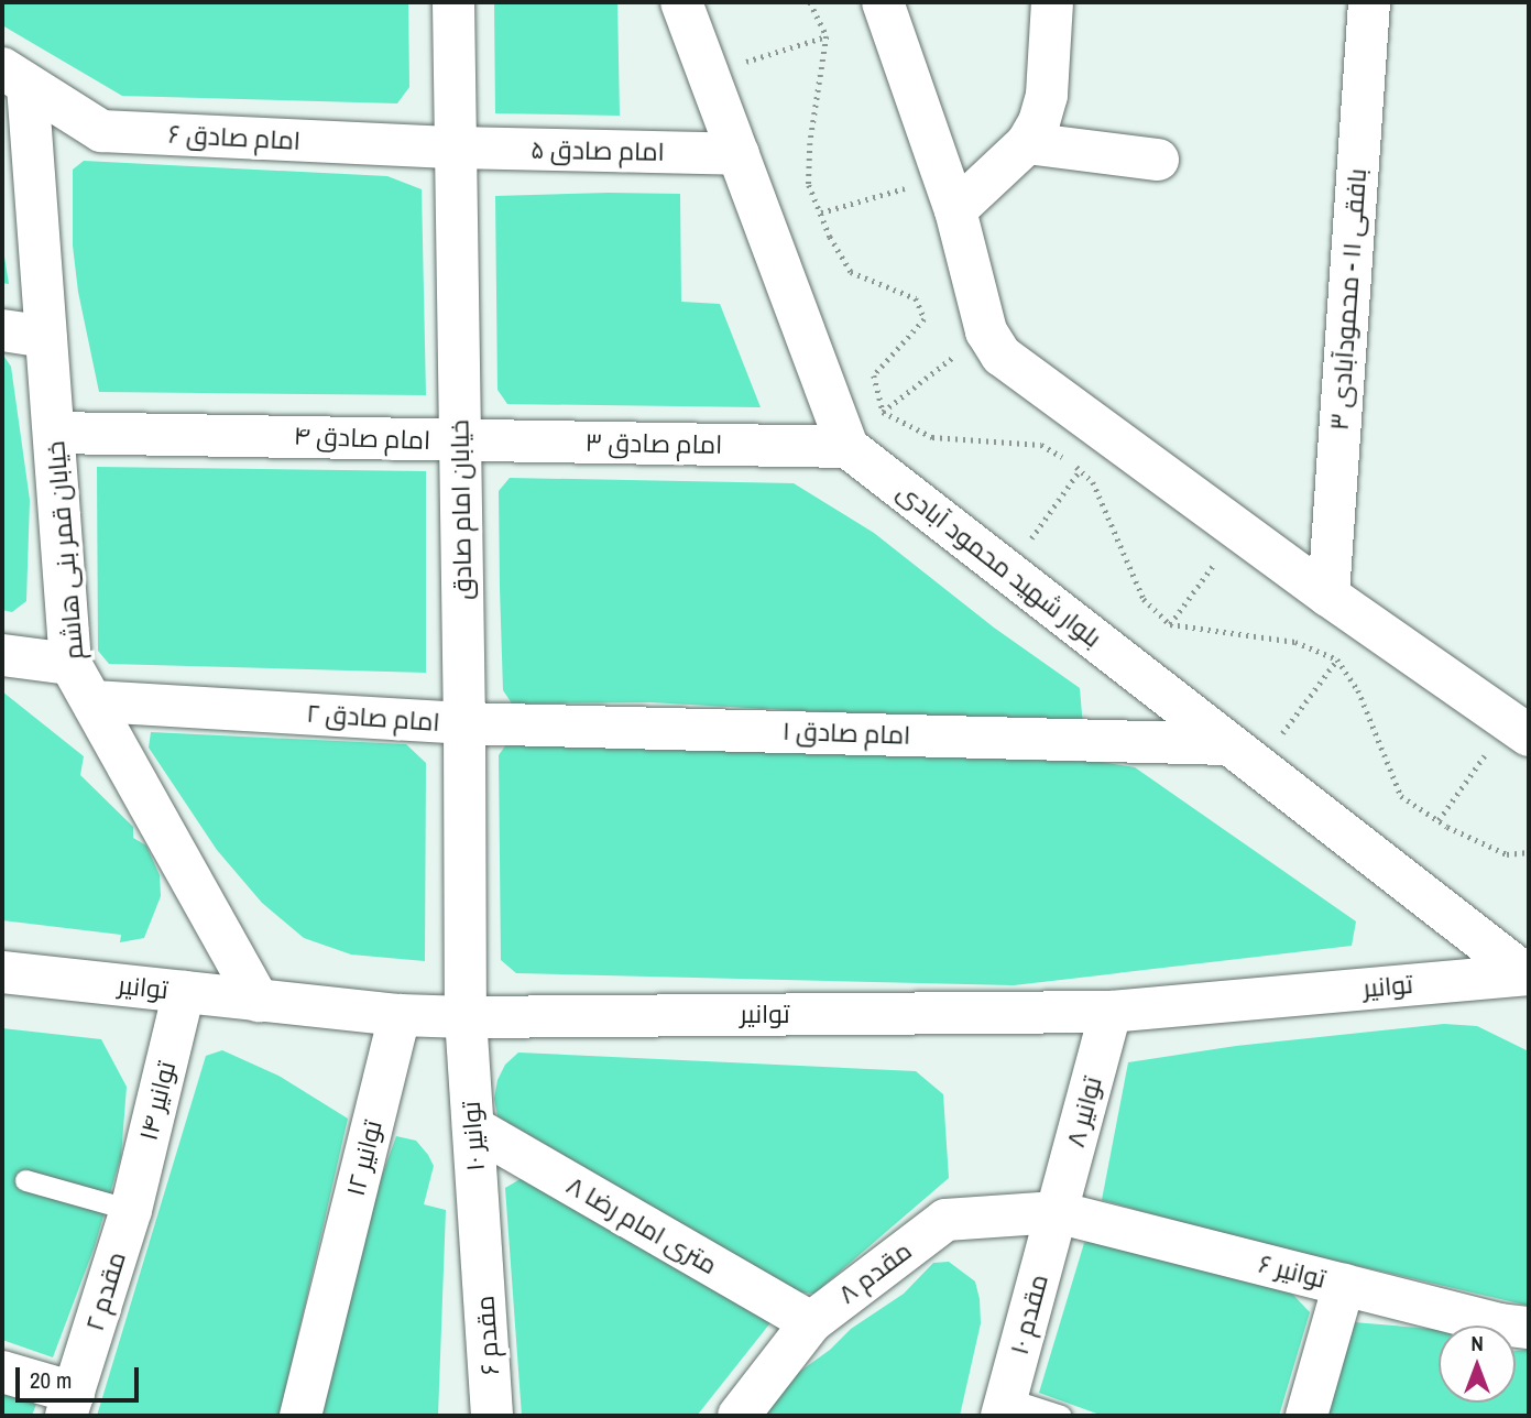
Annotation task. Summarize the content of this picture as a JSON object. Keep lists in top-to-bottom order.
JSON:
{
  "streets": {
    "street": [
      "امام صادق ۶",
      "امام صادق ۵",
      "بافقی ۱۱ - محمودآبادی ۳",
      "امام صادق ۴",
      "امام صادق ۳",
      "خیابان امام صادق",
      "خیابان قمر بنی هاشم",
      "بلوار شهید محمود آبادی",
      "امام صادق ۲",
      "امام صادق ۱",
      "توانیر",
      "توانیر ۱۴",
      "توانیر ۸",
      "توانیر ۱۰",
      "توانیر ۱۲",
      "۸ متری امام رضا",
      "توانیر ۶",
      "مقدم ۸",
      "مقدم ۲",
      "مقدم ۱۰",
      "مقدم ۶"
    ]
  },
  "crossings": [
    ["امام صادق ۶", "امام صادق ۵"],
    ["امام صادق ۶", "خیابان امام صادق"],
    ["امام صادق ۶", "خیابان قمر بنی هاشم"],
    ["امام صادق ۵", "خیابان امام صادق"],
    ["امام صادق ۴", "امام صادق ۳"],
    ["امام صادق ۴", "خیابان امام صادق"],
    ["امام صادق ۴", "خیابان قمر بنی هاشم"],
    ["امام صادق ۳", "خیابان امام صادق"],
    ["امام صادق ۳", "بلوار شهید محمود آبادی"],
    ["خیابان امام صادق", "امام صادق ۲"],
    ["خیابان امام صادق", "امام صادق ۱"],
    ["خیابان امام صادق", "توانیر"],
    ["خیابان امام صادق", "توانیر ۱۰"],
    ["خیابان قمر بنی هاشم", "امام صادق ۲"],
    ["خیابان قمر بنی هاشم", "توانیر"],
    ["بلوار شهید محمود آبادی", "امام صادق ۱"],
    ["بلوار شهید محمود آبادی", "توانیر"],
    ["امام صادق ۲", "امام صادق ۱"],
    ["توانیر", "توانیر ۱۴"],
    ["توانیر", "توانیر ۸"],
    ["توانیر", "توانیر ۱۰"],
    ["توانیر", "توانیر ۱۲"],
    ["توانیر ۱۴", "مقدم ۲"],
    ["توانیر ۸", "توانیر ۶"],
    ["توانیر ۸", "مقدم ۸"],
    ["توانیر ۸", "مقدم ۱۰"],
    ["توانیر ۱۰", "۸ متری امام رضا"],
    ["توانیر ۱۰", "مقدم ۶"],
    ["۸ متری امام رضا", "مقدم ۸"],
    ["توانیر ۶", "مقدم ۸"],
    ["توانیر ۶", "مقدم ۱۰"],
    ["مقدم ۸", "مقدم ۱۰"]
  ],
  "scale_bar": "20 m",
  "north": "top"
}
